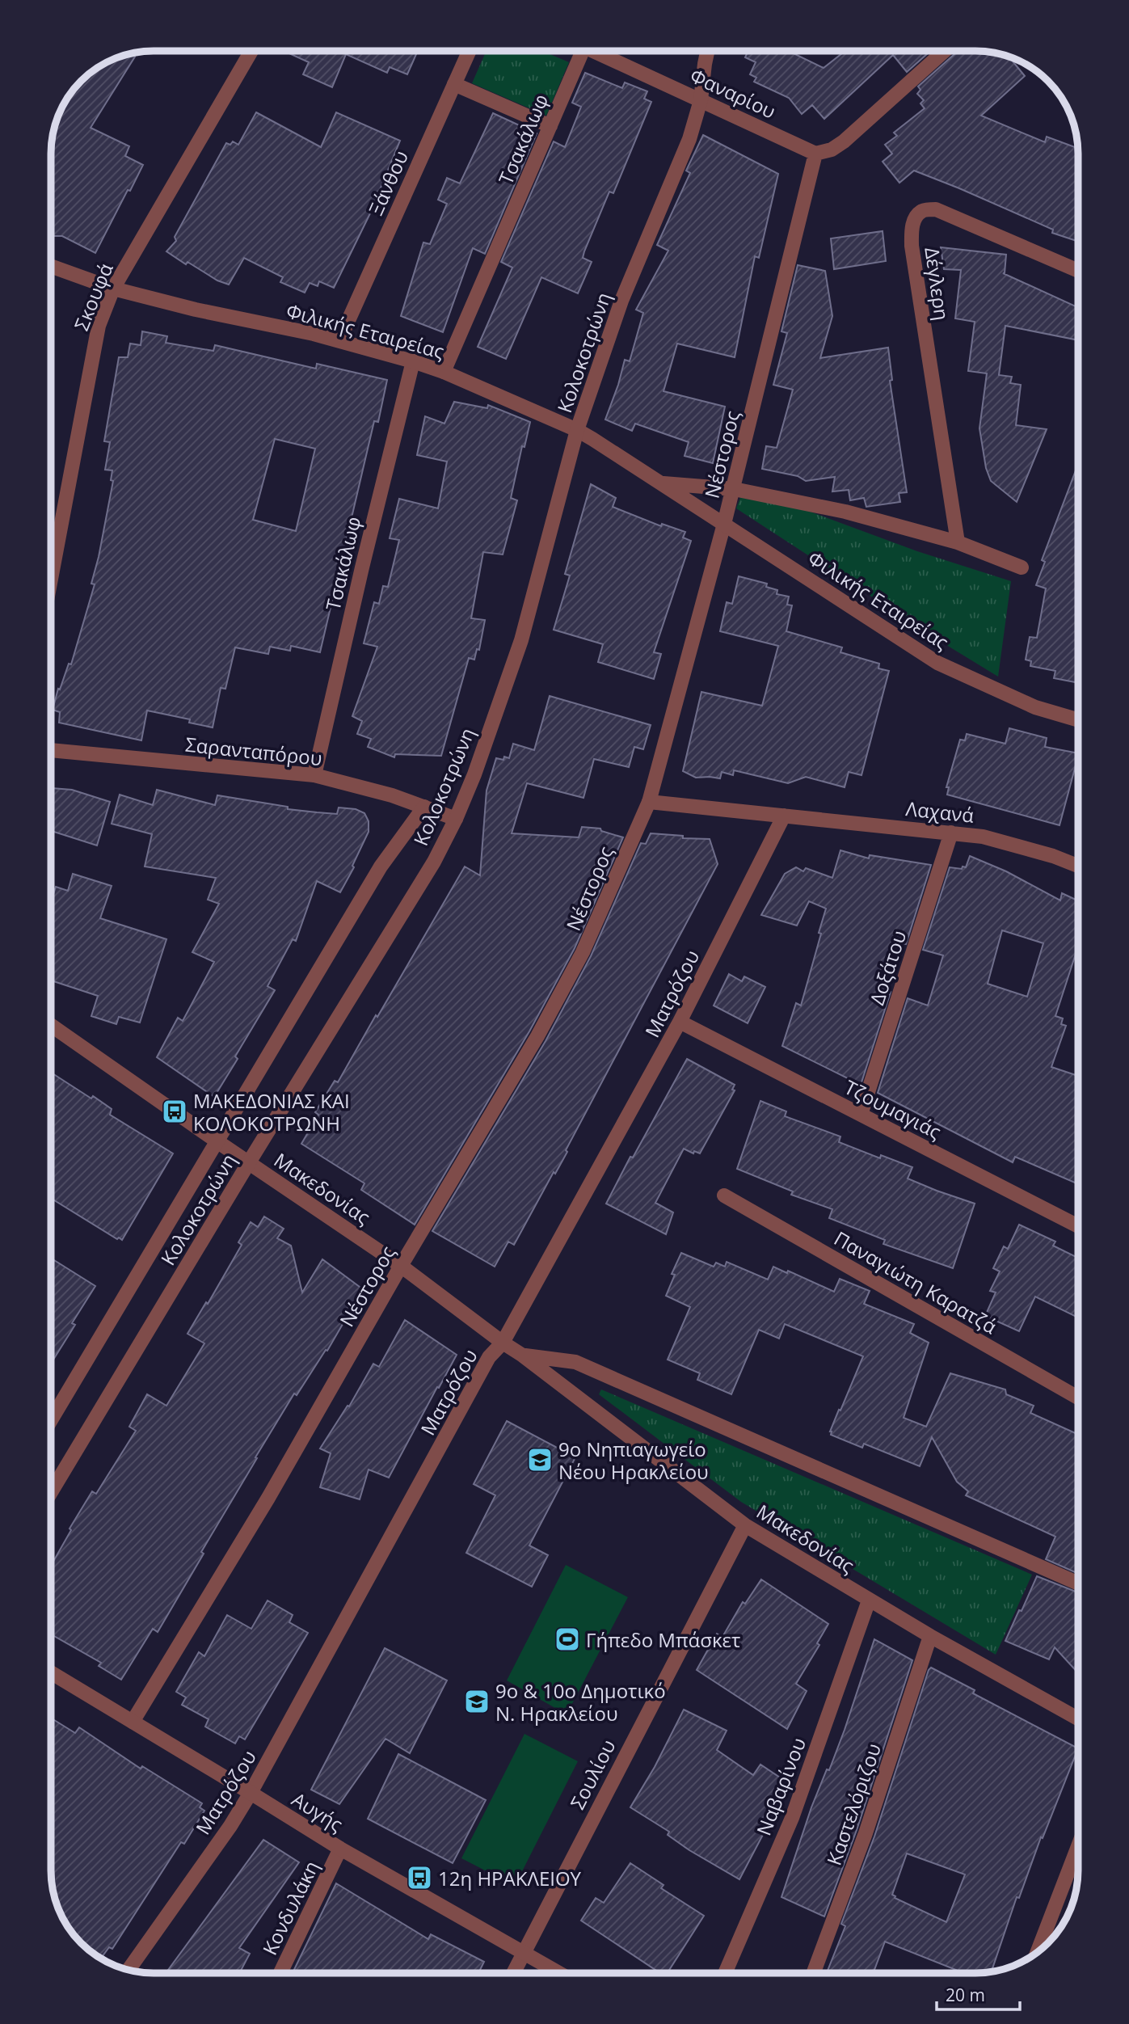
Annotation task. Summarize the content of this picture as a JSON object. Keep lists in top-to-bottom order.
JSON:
{
  "streets": {
    "street": [
      "Φαναρίου",
      "Τσακάλωφ",
      "Ξάνθου",
      "Δέγλερη",
      "Σκουφά",
      "Φιλικής Εταιρείας",
      "Κολοκοτρώνη",
      "Νέστορος",
      "Σαρανταπόρου",
      "Λαχανά",
      "Δοξάτου",
      "Ματρόζου",
      "Τζουμαγιάς",
      "Μακεδονίας",
      "Παναγιώτη Καρατζά",
      "Σουλίου",
      "Ναβαρίνου",
      "Καστελόριζου",
      "Αυγής",
      "Κονδυλάκη"
    ]
  },
  "crossings": [
    ["Φαναρίου", "Κολοκοτρώνη"],
    ["Φαναρίου", "Νέστορος"],
    ["Τσακάλωφ", "Φιλικής Εταιρείας"],
    ["Τσακάλωφ", "Σαρανταπόρου"],
    ["Ξάνθου", "Φιλικής Εταιρείας"],
    ["Δέγλερη", "Φιλικής Εταιρείας"],
    ["Σκουφά", "Φιλικής Εταιρείας"],
    ["Φιλικής Εταιρείας", "Κολοκοτρώνη"],
    ["Φιλικής Εταιρείας", "Νέστορος"],
    ["Κολοκοτρώνη", "Σαρανταπόρου"],
    ["Κολοκοτρώνη", "Μακεδονίας"],
    ["Νέστορος", "Μακεδονίας"],
    ["Νέστορος", "Αυγής"],
    ["Λαχανά", "Δοξάτου"],
    ["Λαχανά", "Ματρόζου"],
    ["Δοξάτου", "Τζουμαγιάς"],
    ["Ματρόζου", "Τζουμαγιάς"],
    ["Ματρόζου", "Μακεδονίας"],
    ["Ματρόζου", "Αυγής"],
    ["Μακεδονίας", "Σουλίου"],
    ["Μακεδονίας", "Ναβαρίνου"],
    ["Μακεδονίας", "Καστελόριζου"],
    ["Σουλίου", "Αυγής"],
    ["Αυγής", "Κονδυλάκη"]
  ],
  "places": {
    "bus stop": ["ΜΑΚΕΔΟΝΙΑΣ ΚΑΙ ΚΟΛΟΚΟΤΡΩΝΗ", "12η ΗΡΑΚΛΕΙΟΥ"],
    "school or university": ["9ο Νηπιαγωγείο Νέου Ηρακλείου", "9ο & 10ο Δημοτικό Ν. Ηρακλείου"],
    "sports": ["Γήπεδο Μπάσκετ"]
  },
  "scale_bar": "20 m"
}
